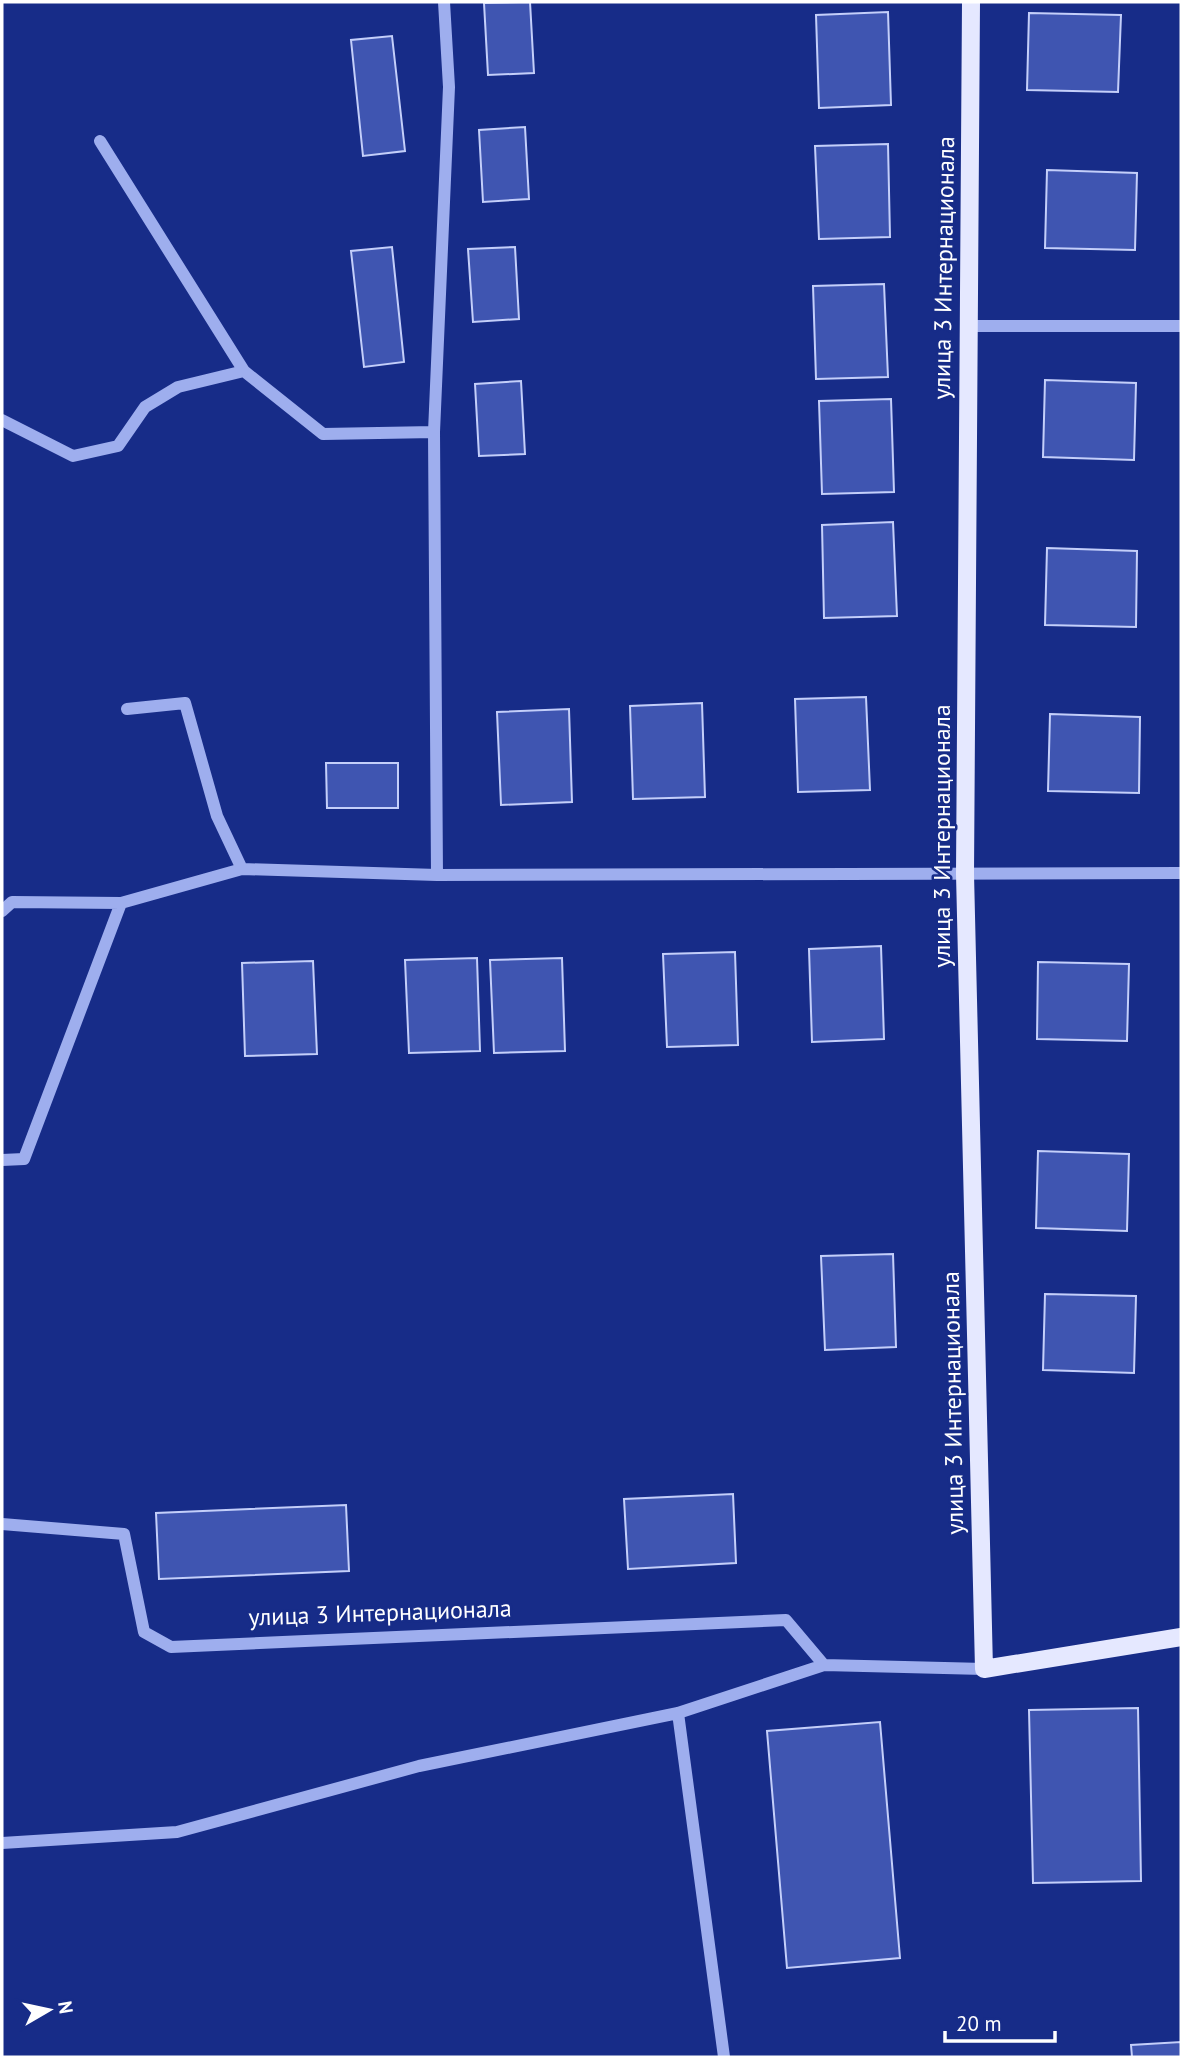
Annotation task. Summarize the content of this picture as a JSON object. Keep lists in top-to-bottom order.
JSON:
{
  "streets": {
    "main road": ["улица 3 Интернационала"]
  },
  "scale_bar": "20 m",
  "north": "right"
}
